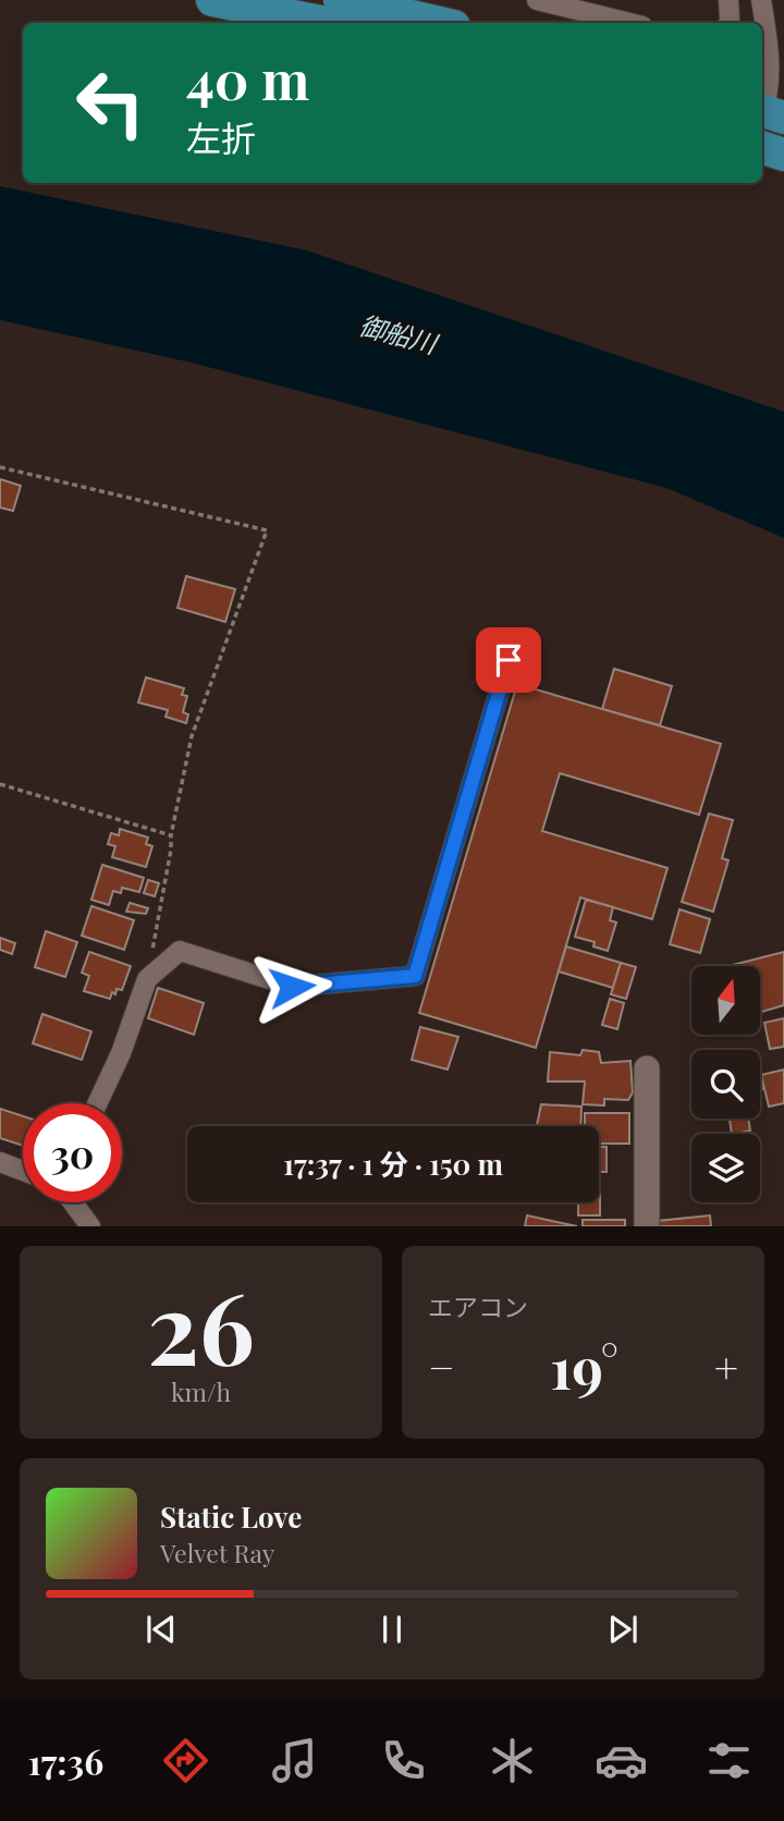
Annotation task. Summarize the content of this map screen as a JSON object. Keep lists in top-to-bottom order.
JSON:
{
  "water": ["御船川"],
  "north": "top",
  "page": {
    "turn": ["40 m", "左折"],
    "limit": "30",
    "trip": "17:37 · 1 分 · 150 m",
    "tile": [
      ["26", "km/h"],
      "エアコン"
    ],
    "heat": ["−", "19°", "+"],
    "song": ["Static Love", "Velvet Ray"],
    "tabs": "17:36"
  }
}
